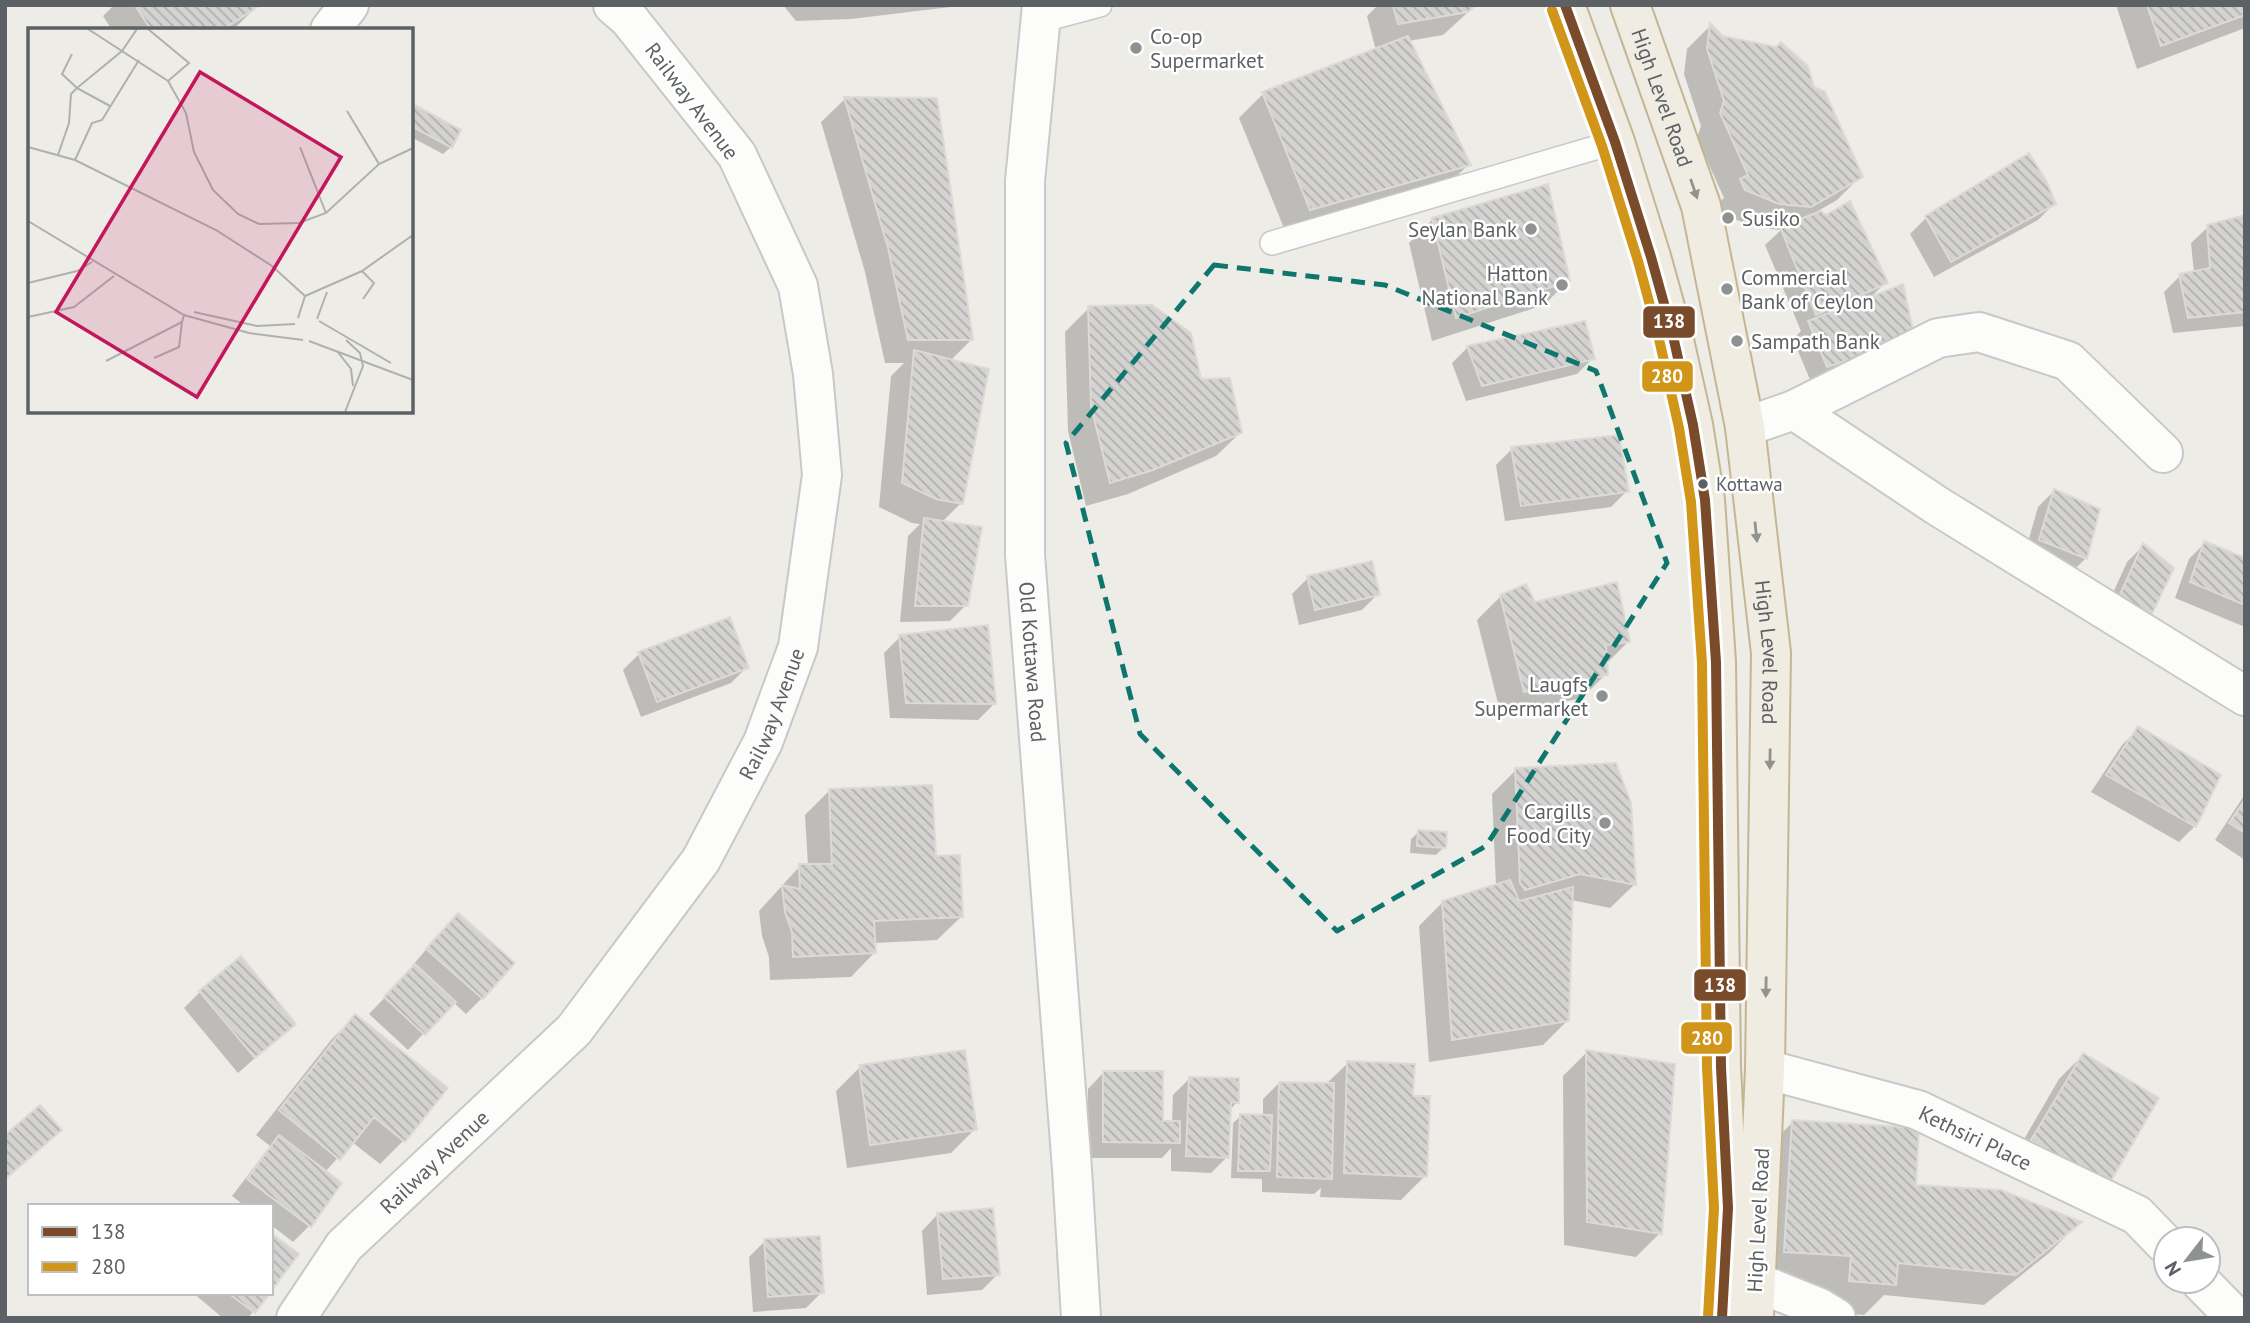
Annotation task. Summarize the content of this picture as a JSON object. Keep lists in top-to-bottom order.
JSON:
{
  "streets": {
    "highway": ["High Level Road"],
    "street": ["Railway Avenue", "Old Kottawa Road", "Kethsiri Place"]
  },
  "crossings": [
    ["High Level Road", "Kethsiri Place"]
  ],
  "places": [
    "Co-op Supermarket",
    "Susiko",
    "Seylan Bank",
    "Hatton National Bank",
    "Commercial Bank of Ceylon",
    "Sampath Bank",
    "Kottawa",
    "Laugfs Supermarket",
    "Cargills Food City"
  ],
  "lines": ["transit line 138", "transit line 280"],
  "legend": ["138", "280"],
  "north": "bottom left"
}
